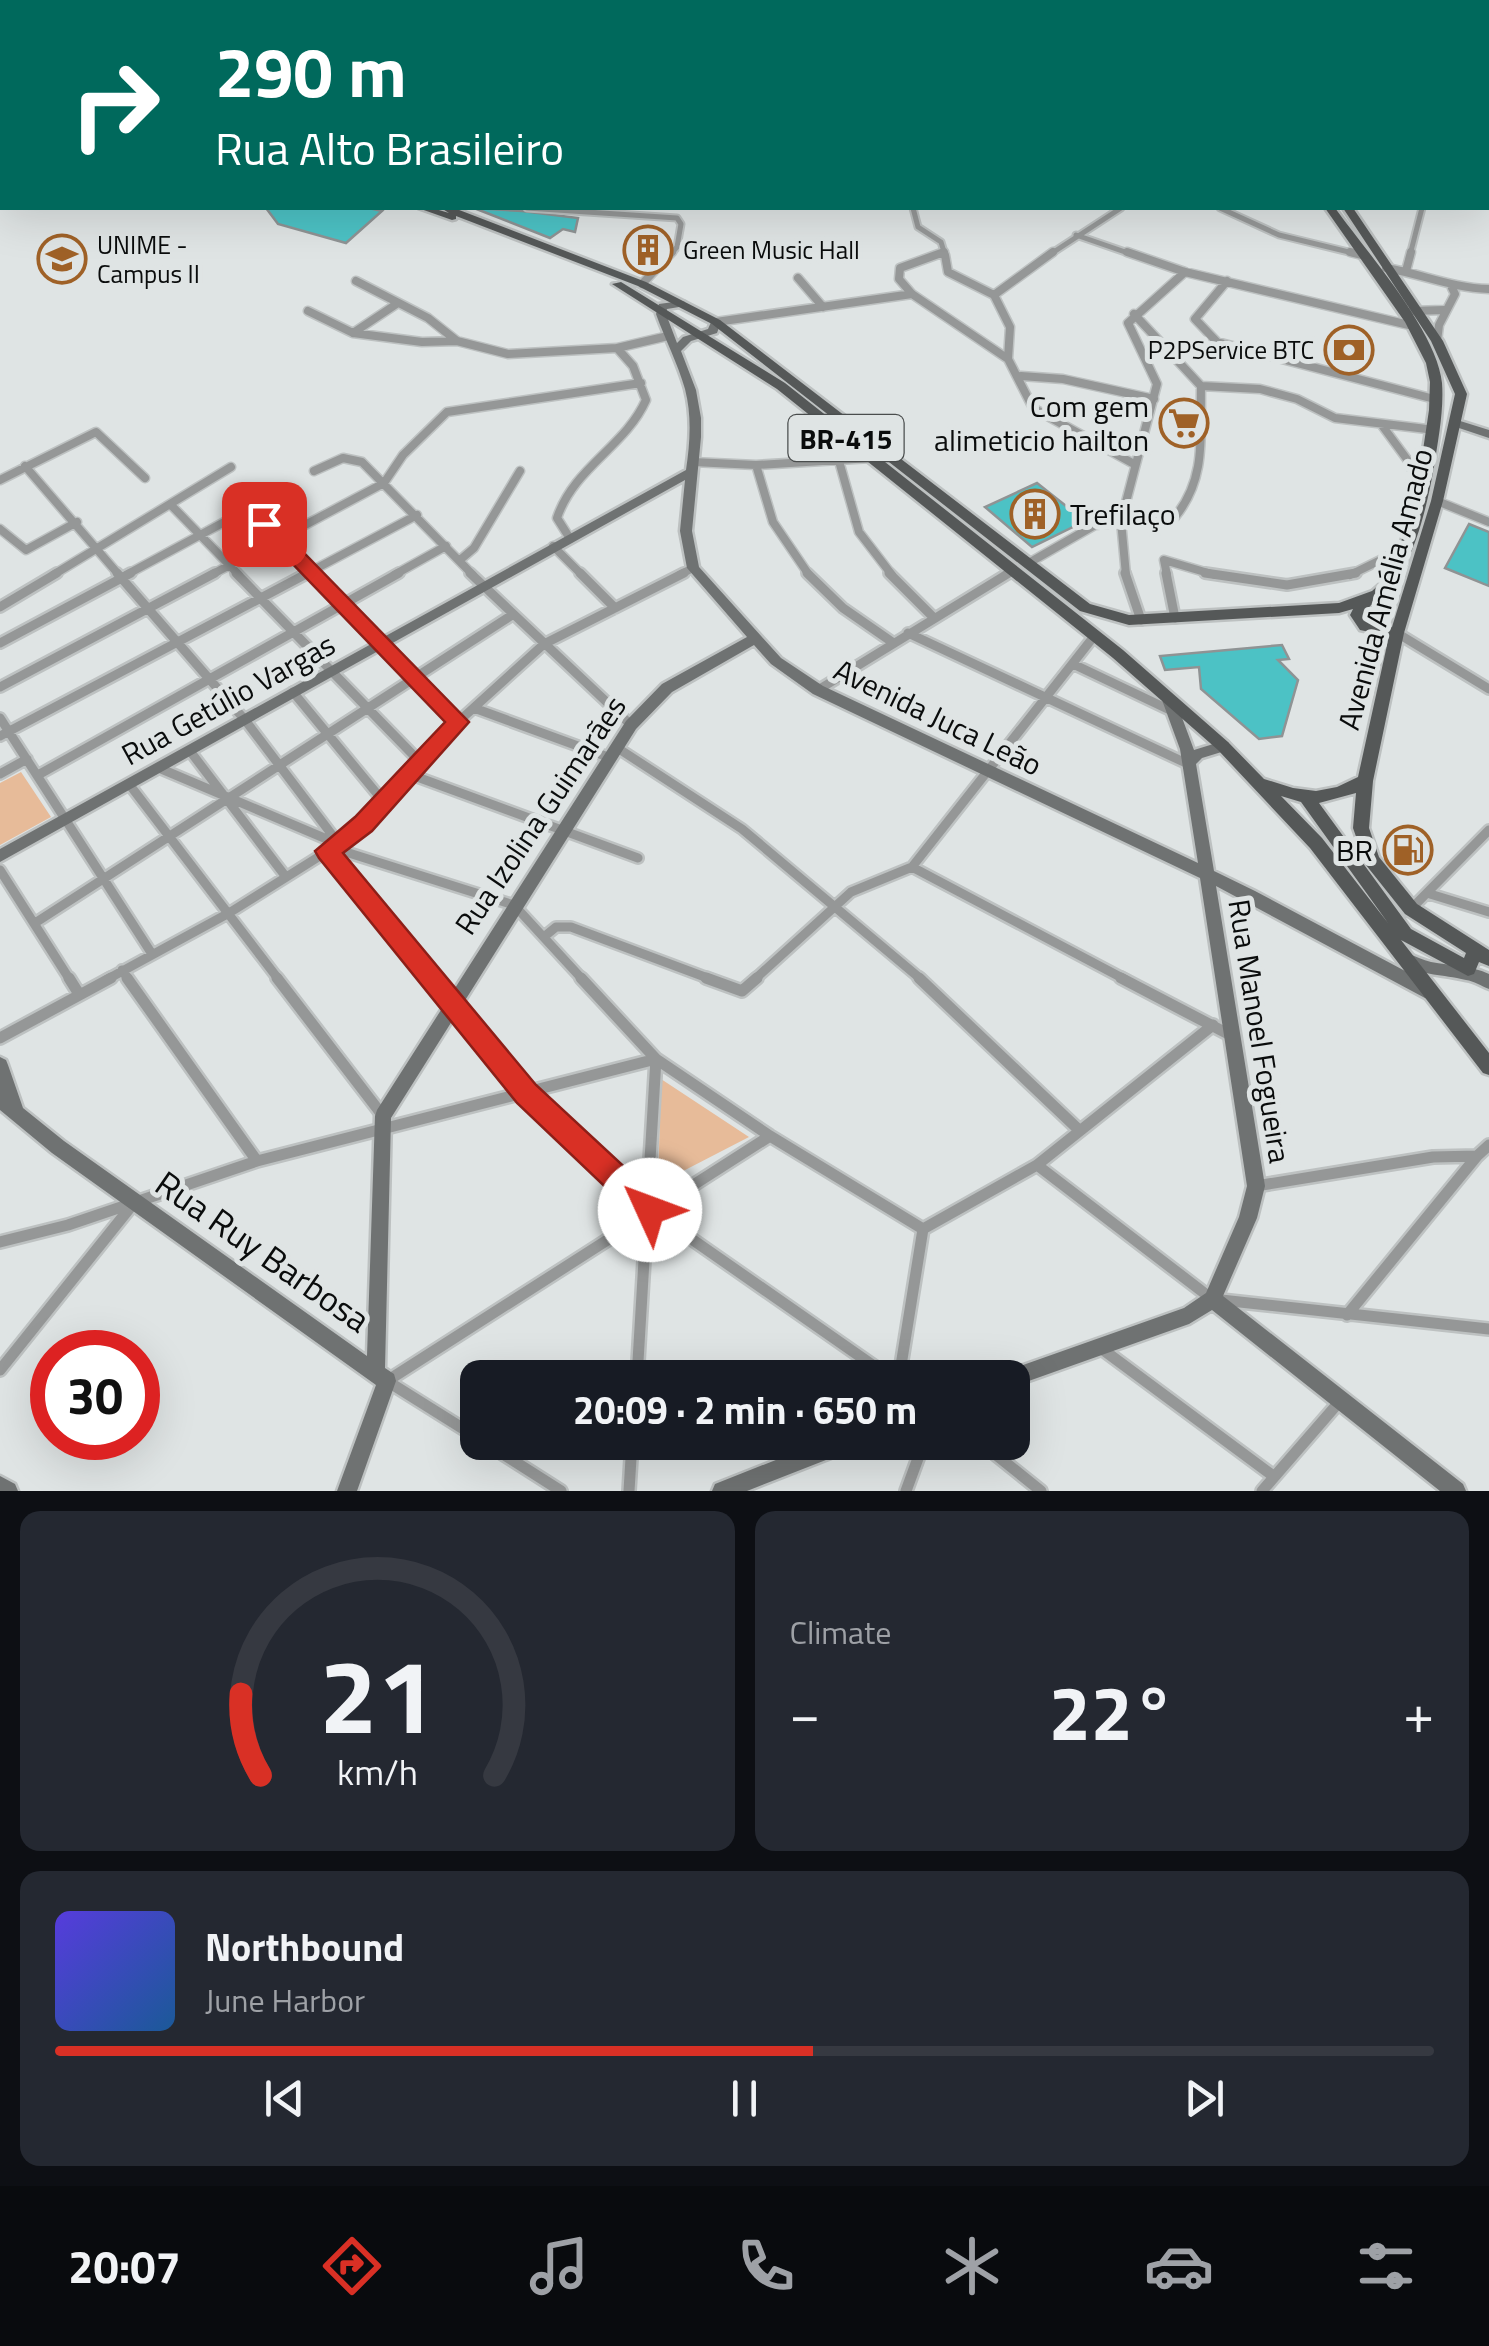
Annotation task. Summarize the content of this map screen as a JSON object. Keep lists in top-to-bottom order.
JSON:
{
  "streets": {
    "main road": [
      "BR-415",
      "Avenida Amélia Amado",
      "Rua Getúlio Vargas",
      "Avenida Juca Leão",
      "Rua Izolina Guimarães",
      "Rua Manoel Fogueira",
      "Rua Ruy Barbosa"
    ]
  },
  "crossings": [
    ["BR-415", "Avenida Amélia Amado"],
    ["BR-415", "Avenida Juca Leão"],
    ["BR-415", "Rua Manoel Fogueira"],
    ["Avenida Amélia Amado", "Avenida Juca Leão"],
    ["Avenida Juca Leão", "Rua Izolina Guimarães"],
    ["Avenida Juca Leão", "Rua Manoel Fogueira"]
  ],
  "places": {
    "building": ["Green Music Hall", "Trefilaço"],
    "school or university": ["UNIME - Campus II"],
    "bank": ["P2PService BTC"],
    "supermarket": ["Com gem alimeticio hailton"],
    "fuel station": ["BR"]
  },
  "page": {
    "turn": ["290 m", "Rua Alto Brasileiro"],
    "limit": "30",
    "trip": "20:09 · 2 min · 650 m",
    "tile": "Climate",
    "heat": ["−", "22°", "+"],
    "song": ["Northbound", "June Harbor"],
    "tabs": "20:07",
    "gauge": ["21", "km/h"]
  }
}
